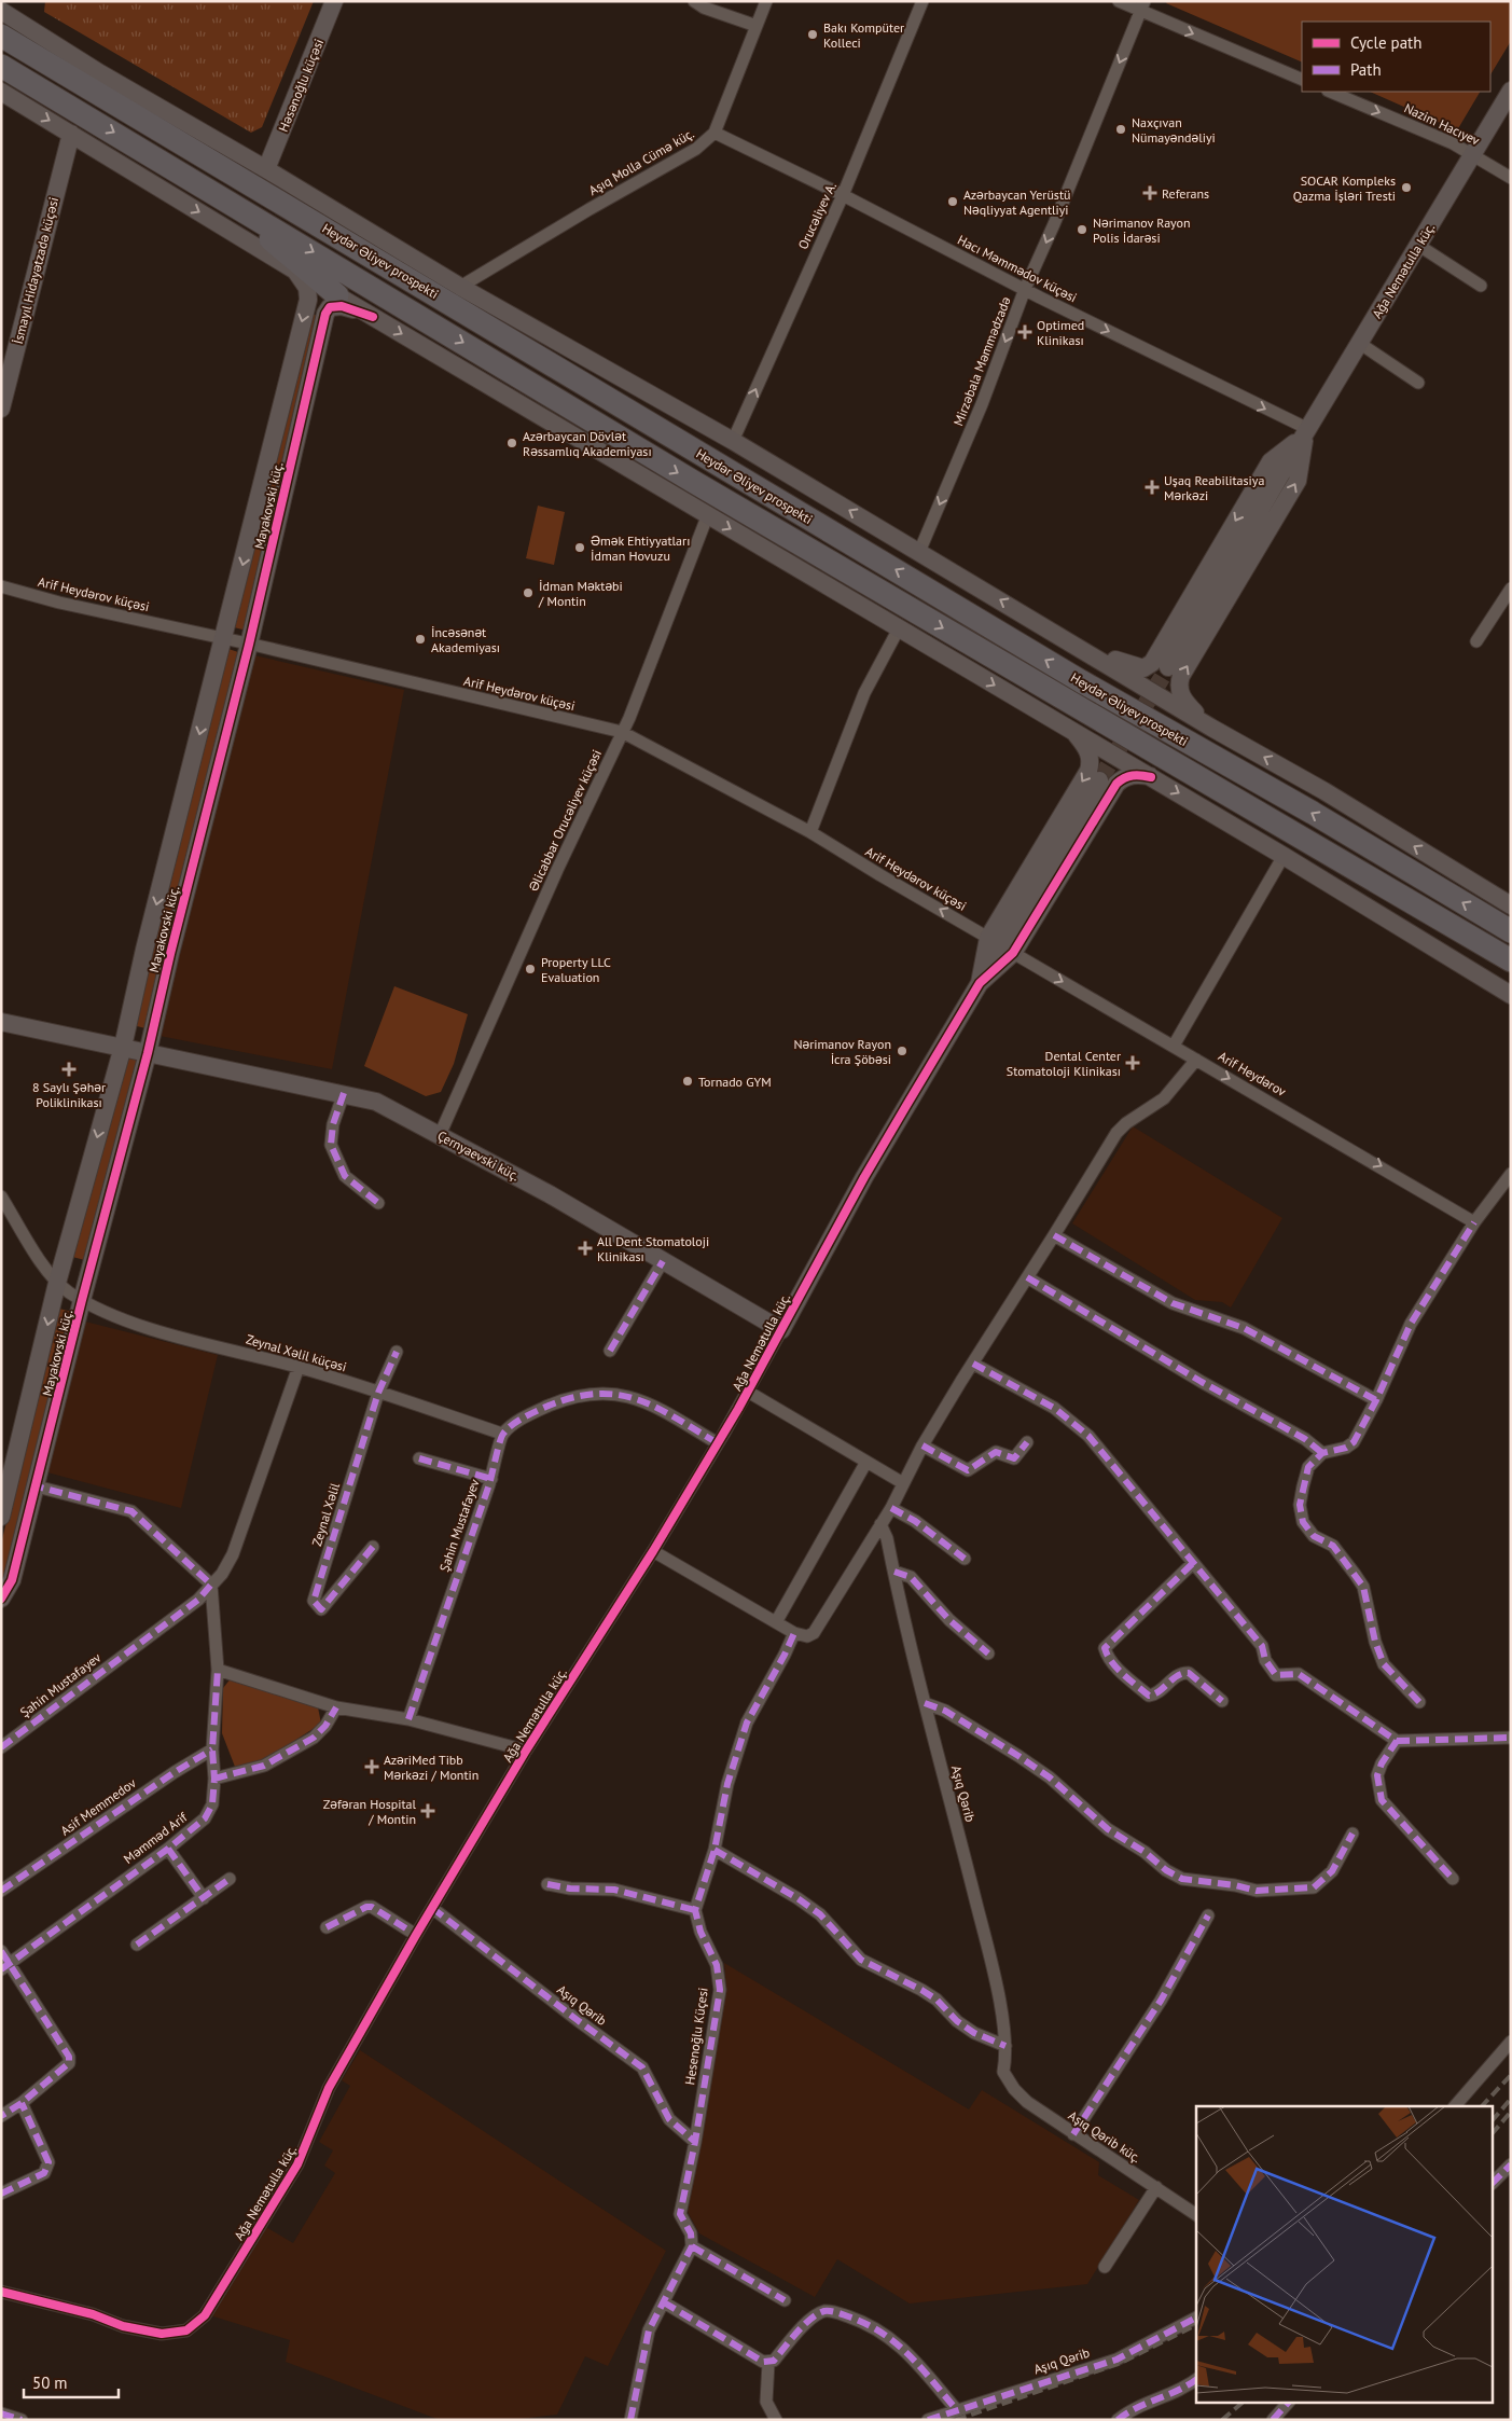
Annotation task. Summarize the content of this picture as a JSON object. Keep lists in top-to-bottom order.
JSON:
{
  "streets": {
    "highway": ["Heydər Əliyev prospekti"],
    "street": [
      "Həsənoğlu küçəsi",
      "Nazim Hacıyev",
      "Aşıq Molla Cümə küç.",
      "Orucəliyev A.",
      "Hacı Məmmədov küçəsi",
      "İsmayıl Hidayətzadə küçəsi",
      "Ağa Nemətulla küç.",
      "Mirzəbala Məmmədzadə",
      "Mayakovski küç.",
      "Arif Heydərov küçəsi",
      "Əlicabbar Orucəliyev küçəsi",
      "Arif Heydərov",
      "Çernyaevski küç.",
      "Zeynal Xəlil küçəsi",
      "Zeynal Xəlil",
      "Şahin Mustafayev",
      "Aşıq Qərib",
      "Asif Memmedov",
      "Məmməd Arif",
      "Hesenoğlu Küçesi",
      "Aşıq Qərib küç."
    ]
  },
  "crossings": [
    ["Nazim Hacıyev", "Ağa Nemətulla küç."],
    ["Aşıq Molla Cümə küç.", "Hacı Məmmədov küçəsi"],
    ["Orucəliyev A.", "Hacı Məmmədov küçəsi"],
    ["Hacı Məmmədov küçəsi", "Ağa Nemətulla küç."],
    ["Hacı Məmmədov küçəsi", "Mirzəbala Məmmədzadə"],
    ["Ağa Nemətulla küç.", "Arif Heydərov küçəsi"],
    ["Ağa Nemətulla küç.", "Arif Heydərov"],
    ["Ağa Nemətulla küç.", "Çernyaevski küç."],
    ["Ağa Nemətulla küç.", "Aşıq Qərib"],
    ["Mayakovski küç.", "Arif Heydərov küçəsi"],
    ["Mayakovski küç.", "Çernyaevski küç."],
    ["Mayakovski küç.", "Zeynal Xəlil küçəsi"],
    ["Arif Heydərov küçəsi", "Əlicabbar Orucəliyev küçəsi"],
    ["Əlicabbar Orucəliyev küçəsi", "Çernyaevski küç."],
    ["Zeynal Xəlil küçəsi", "Zeynal Xəlil"],
    ["Zeynal Xəlil küçəsi", "Şahin Mustafayev"],
    ["Aşıq Qərib", "Hesenoğlu Küçesi"],
    ["Aşıq Qərib", "Aşıq Qərib küç."],
    ["Asif Memmedov", "Məmməd Arif"]
  ],
  "one_way": [
    "Nazim Hacıyev",
    "Orucəliyev A.",
    "Hacı Məmmədov küçəsi",
    "Mirzəbala Məmmədzadə",
    "Arif Heydərov"
  ],
  "places": {
    "other": [
      "Bakı Kompüter Kolleci",
      "Naxçıvan Nümayəndəliyi",
      "SOCAR Kompleks Qazma İşləri Tresti",
      "Azərbaycan Yerüstü Nəqliyyat Agentliyi",
      "Nərimanov Rayon Polis İdarəsi",
      "Azərbaycan Dövlət Rəssamlıq Akademiyası",
      "Əmək Ehtiyyatları İdman Hovuzu",
      "İdman Məktəbi / Montin",
      "İncəsənət Akademiyası",
      "Property LLC Evaluation",
      "Nərimanov Rayon İcra Şöbəsi",
      "Tornado GYM"
    ],
    "health": [
      "Referans",
      "Optimed Klinikası",
      "Uşaq Reabilitasiya Mərkəzi",
      "Dental Center Stomatoloji Klinikası",
      "8 Saylı Şəhər Poliklinikası",
      "All Dent Stomatoloji Klinikası",
      "AzəriMed Tibb Mərkəzi / Montin",
      "Zəfəran Hospital / Montin"
    ]
  },
  "legend": ["Cycle path", "Path"],
  "scale_bar": "50 m"
}
